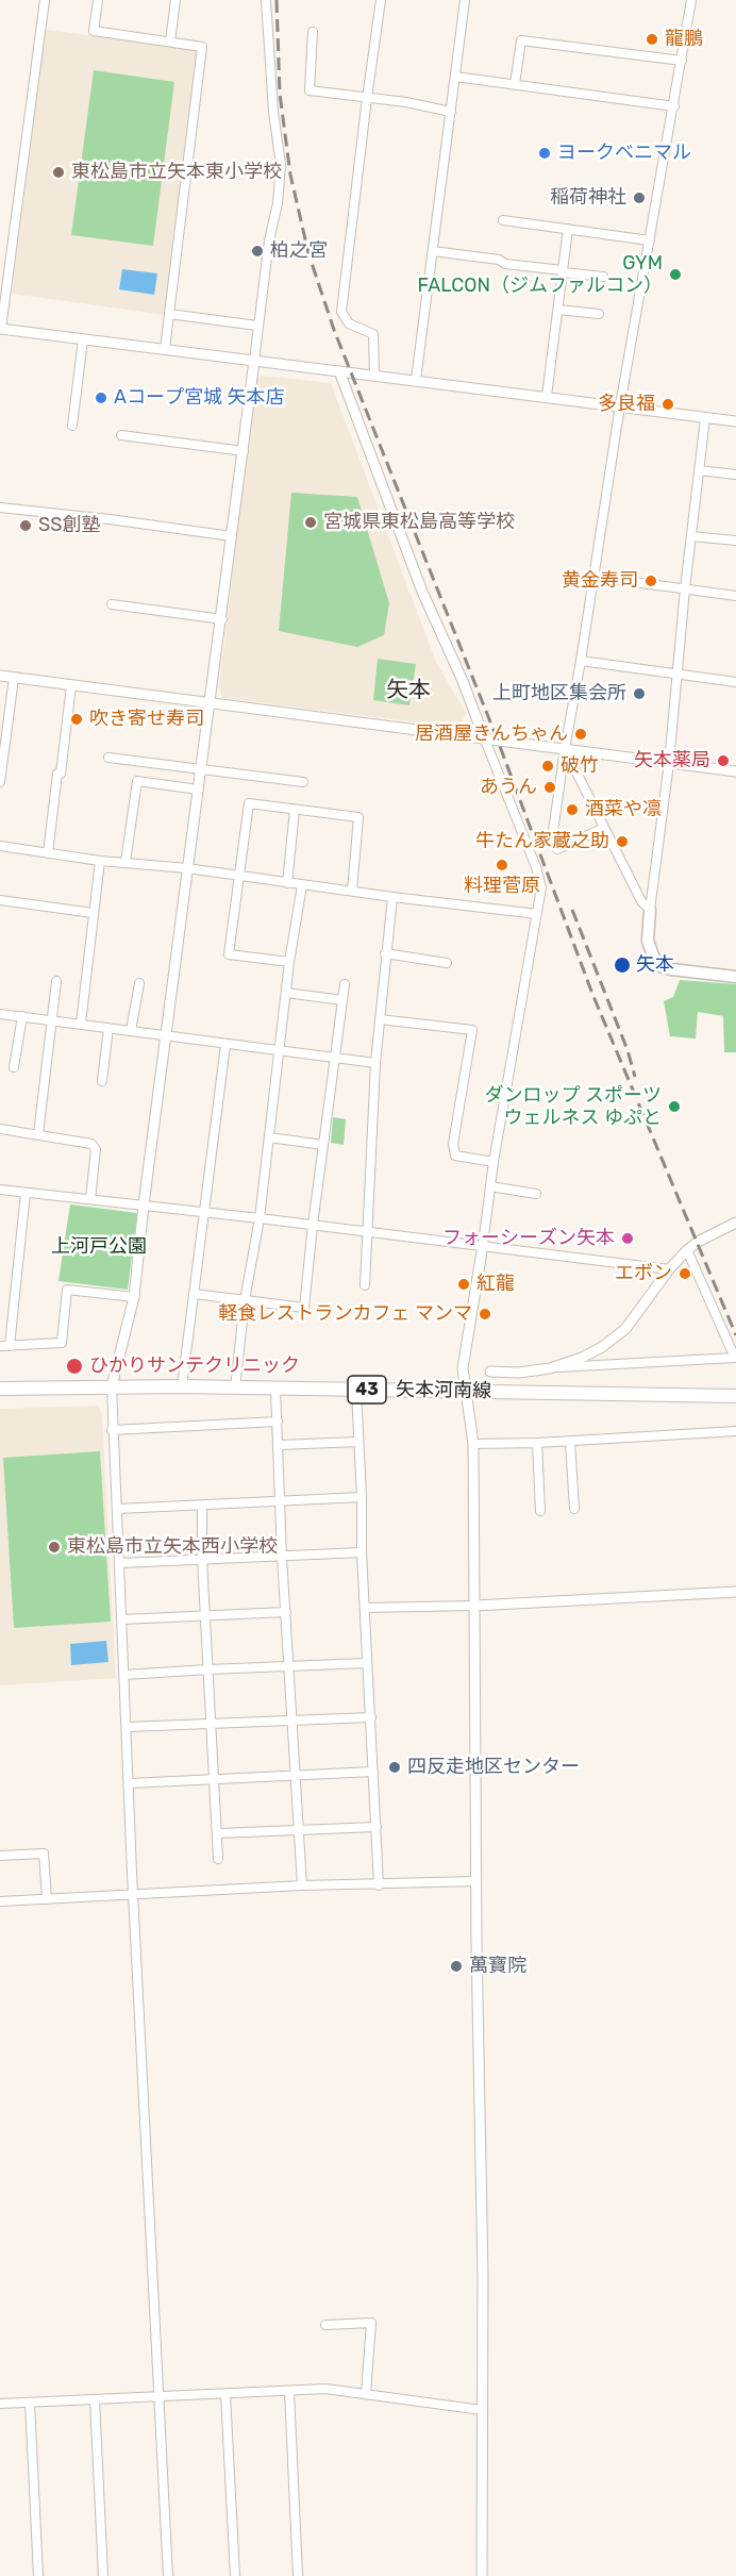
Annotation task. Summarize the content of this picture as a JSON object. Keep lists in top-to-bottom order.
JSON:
{
  "streets": {
    "main road": ["43", "矢本河南線"]
  },
  "districts": ["矢本"],
  "parks": ["上河戸公園"],
  "places": [
    "龍鵬",
    "ヨークベニマル",
    "東松島市立矢本東小学校",
    "稲荷神社",
    "柏之宮",
    "GYM FALCON（ジムファルコン）",
    "Aコープ宮城 矢本店",
    "多良福",
    "宮城県東松島高等学校",
    "SS創塾",
    "黄金寿司",
    "上町地区集会所",
    "吹き寄せ寿司",
    "居酒屋きんちゃん",
    "矢本薬局",
    "破竹",
    "あうん",
    "酒菜や凛",
    "牛たん家蔵之助",
    "料理菅原",
    "矢本",
    "ダンロップ スポーツ ウェルネス ゆぷと",
    "フォーシーズン矢本",
    "エボン",
    "紅龍",
    "軽食レストランカフェ マンマ",
    "ひかりサンテクリニック",
    "東松島市立矢本西小学校",
    "四反走地区センター",
    "萬寶院"
  ]
}
